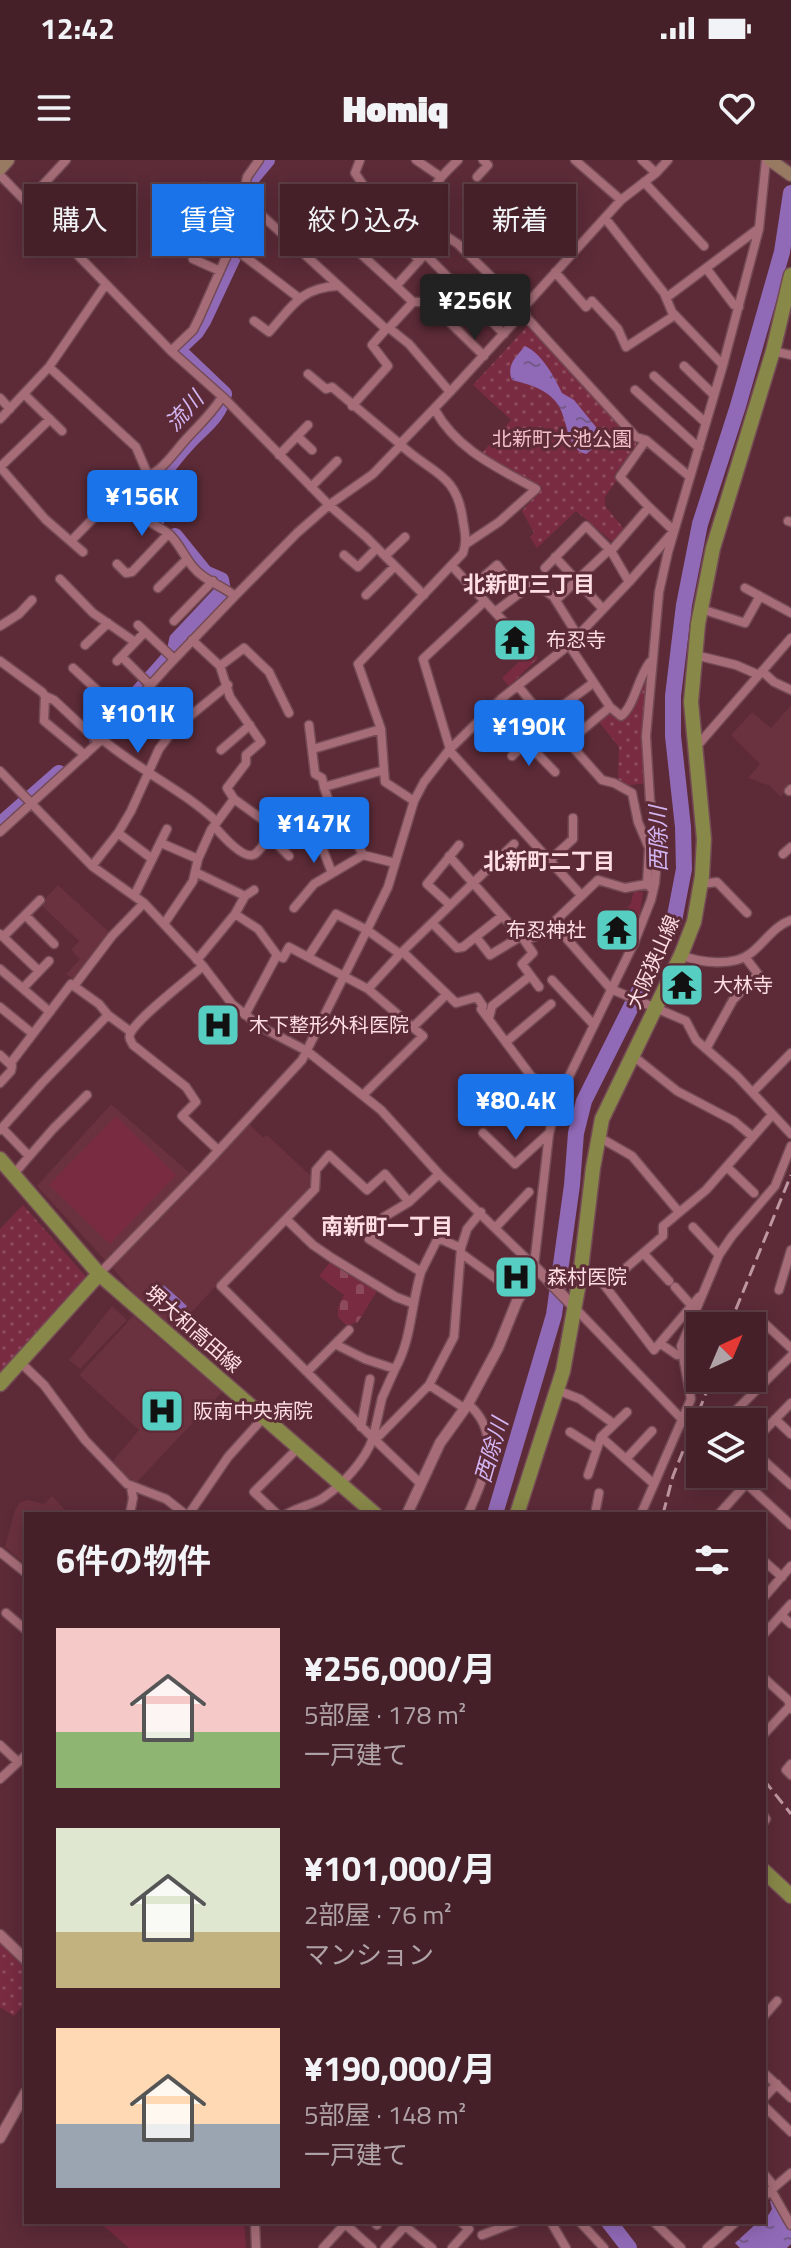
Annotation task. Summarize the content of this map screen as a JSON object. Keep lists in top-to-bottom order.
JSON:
{
  "streets": {
    "main road": ["大阪狭山線", "堺大和高田線"]
  },
  "districts": ["北新町三丁目", "北新町二丁目", "南新町一丁目"],
  "water": ["流川", "西除川"],
  "parks": ["北新町大池公園"],
  "places": {
    "temple": ["布忍寺", "布忍神社", "大林寺"],
    "hospital": ["木下整形外科医院", "森村医院", "阪南中央病院"]
  },
  "north": "top right",
  "page": {
    "status": "12:42",
    "header": "Homiq",
    "chip": [
      "購入",
      "賃貸",
      "絞り込み",
      "新着"
    ],
    "price": [
      "¥256K",
      "¥156K",
      "¥101K",
      "¥190K",
      "¥147K",
      "¥80.4K"
    ],
    "heading": "6件の物件",
    "list": [
      {
        "name": "¥256,000/月",
        "note": "5部屋 · 178 m² · 一戸建て"
      },
      {
        "name": "¥101,000/月",
        "note": "2部屋 · 76 m² · マンション"
      },
      {
        "name": "¥190,000/月",
        "note": "5部屋 · 148 m² · 一戸建て"
      }
    ]
  }
}
